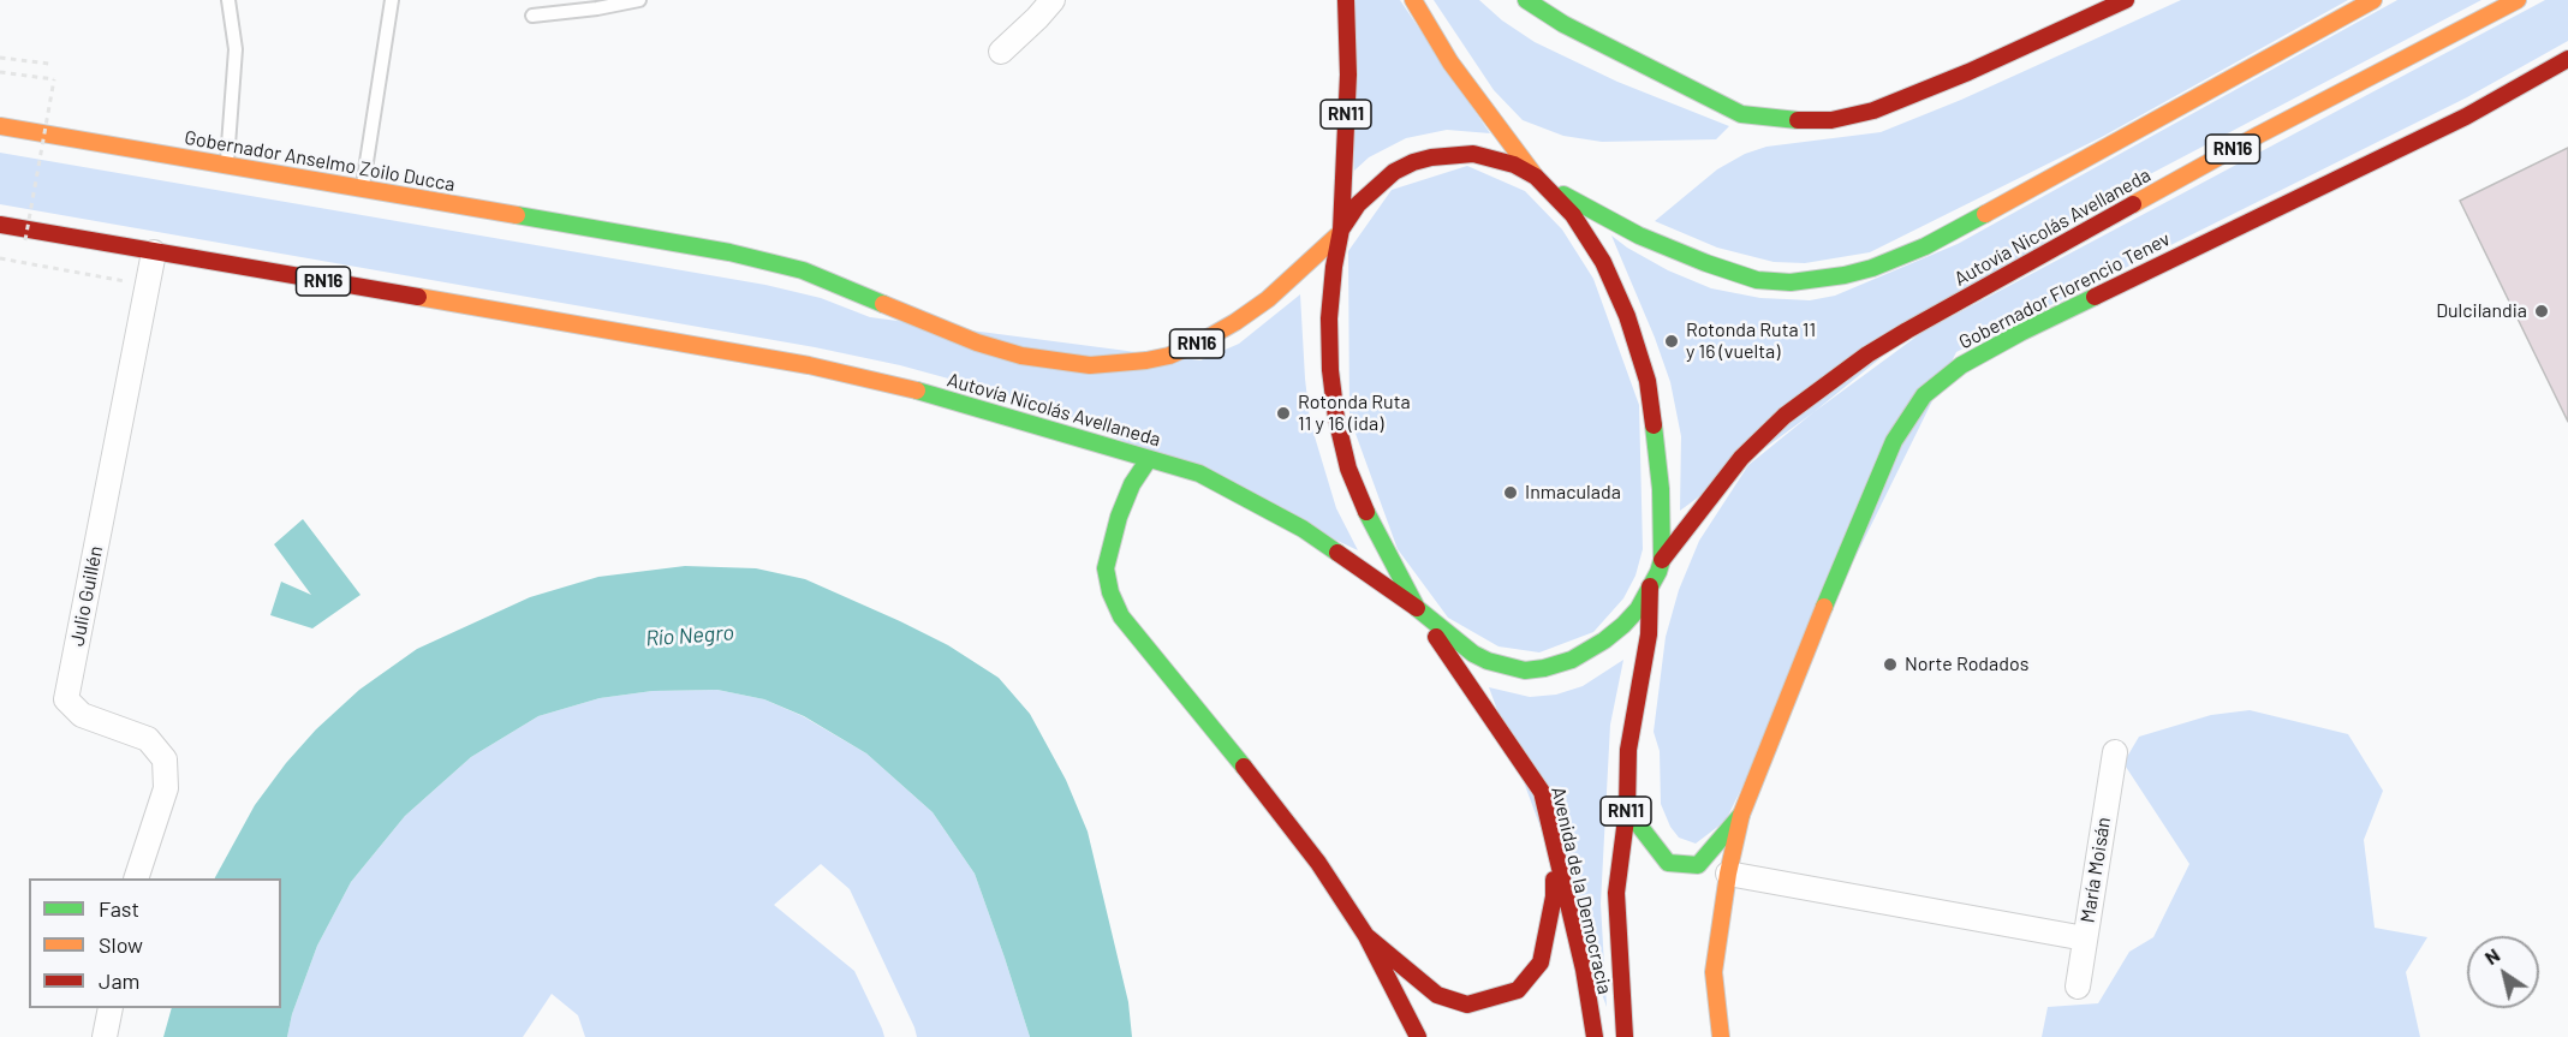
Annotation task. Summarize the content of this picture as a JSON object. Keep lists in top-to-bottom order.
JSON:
{
  "streets": {
    "main road": [
      "RN11",
      "RN16",
      "Gobernador Anselmo Zoilo Ducca",
      "Autovía Nicolás Avellaneda",
      "Gobernador Florencio Tenev",
      "Avenida de la Democracia"
    ],
    "street": ["Julio Guillén", "María Moisán"]
  },
  "crossings": [
    ["RN11", "Gobernador Anselmo Zoilo Ducca"],
    ["RN11", "Autovía Nicolás Avellaneda"],
    ["RN11", "Avenida de la Democracia"],
    ["RN16", "Autovía Nicolás Avellaneda"],
    ["RN16", "Julio Guillén"],
    ["Autovía Nicolás Avellaneda", "Julio Guillén"],
    ["Autovía Nicolás Avellaneda", "Avenida de la Democracia"]
  ],
  "water": ["Río Negro"],
  "places": [
    "Dulcilandia",
    "Rotonda Ruta 11 y 16 (vuelta)",
    "Rotonda Ruta 11 y 16 (ida)",
    "Inmaculada",
    "Norte Rodados"
  ],
  "legend": ["Fast", "Slow", "Jam"],
  "north": "top left"
}
